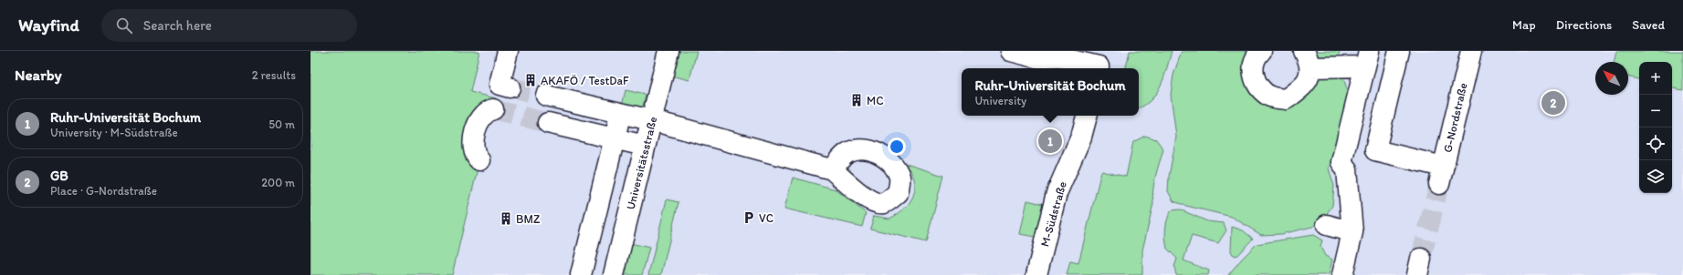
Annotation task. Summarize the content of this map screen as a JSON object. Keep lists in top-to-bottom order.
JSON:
{
  "streets": {
    "street": ["G-Nordstraße", "Universitätsstraße", "M-Südstraße"]
  },
  "places": {
    "building": ["AKAFÖ / TestDaF", "MC", "BMZ"],
    "parking": ["VC"]
  },
  "north": "top left",
  "page": {
    "header": "Wayfind",
    "search": "Search here",
    "nav": ["Map", "Directions", "Saved"],
    "heading": ["Nearby", "2 results"],
    "map_buttons": ["+", "−"],
    "popup": ["Ruhr-Universität Bochum", "University"],
    "pins": ["2", "1"],
    "list": [
      {
        "mark": "1",
        "name": "Ruhr-Universität Bochum",
        "note": "University · M-Südstraße",
        "value": "50 m"
      },
      {
        "mark": "2",
        "name": "GB",
        "note": "Place · G-Nordstraße",
        "value": "200 m"
      }
    ]
  }
}
